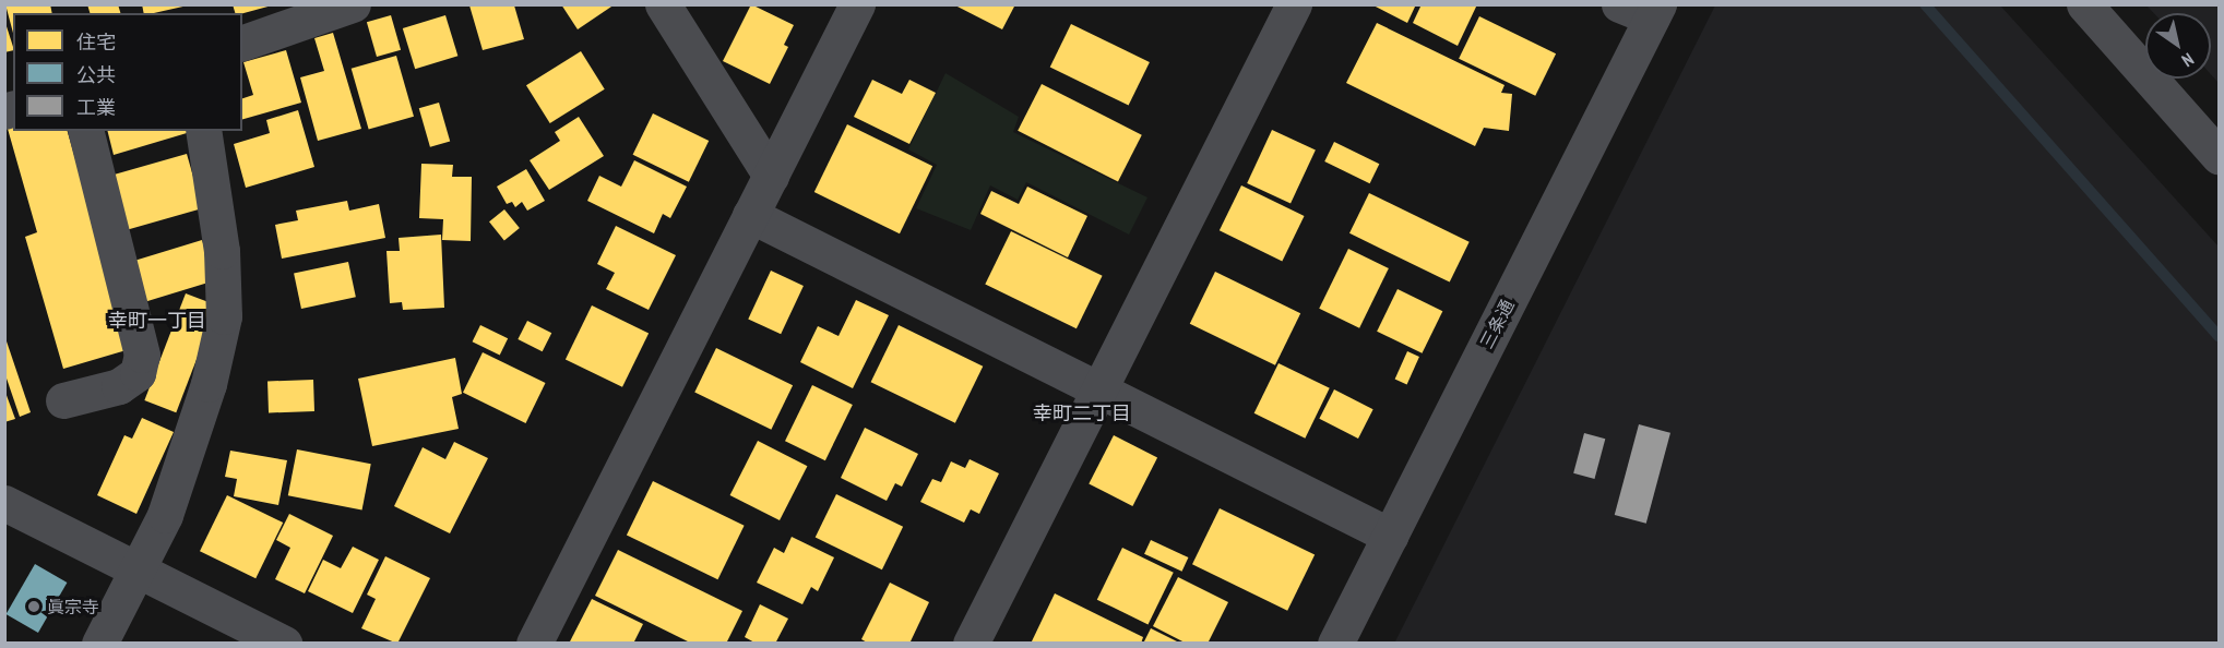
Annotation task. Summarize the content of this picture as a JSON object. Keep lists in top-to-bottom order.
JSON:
{
  "streets": {
    "street": ["三条通"]
  },
  "districts": ["幸町一丁目", "幸町二丁目"],
  "places": ["眞宗寺"],
  "legend": ["住宅", "公共", "工業"],
  "north": "bottom right"
}
